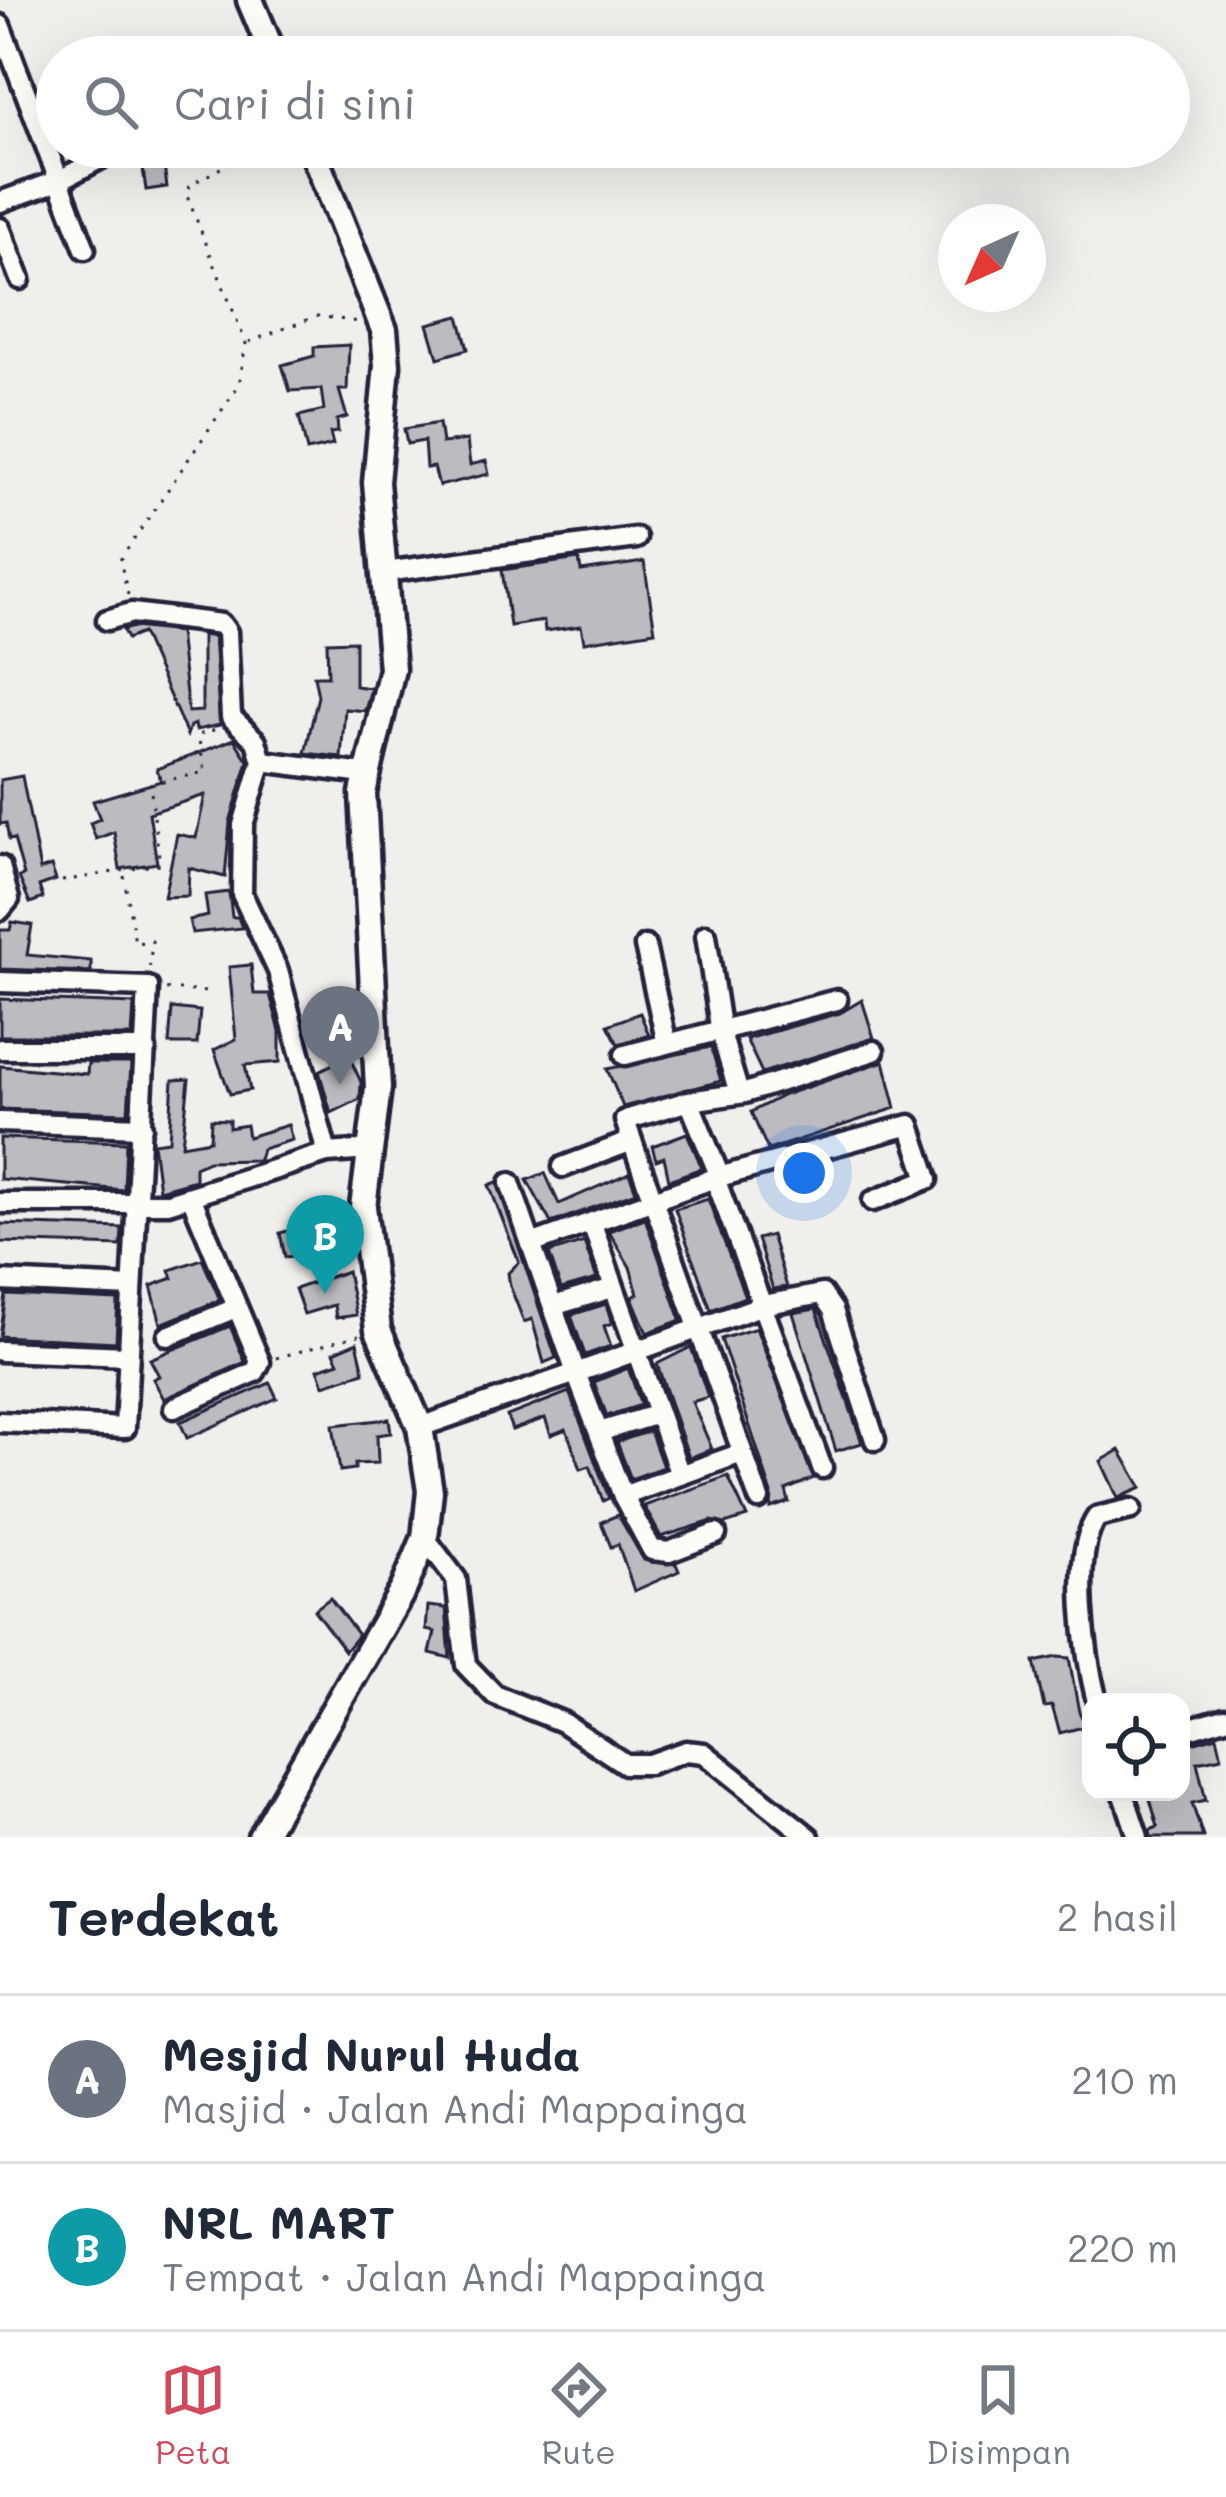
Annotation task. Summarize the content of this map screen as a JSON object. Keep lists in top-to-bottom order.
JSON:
{
  "north": "bottom left",
  "page": {
    "search": "Cari di sini",
    "pins": ["A", "B"],
    "heading": ["Terdekat", "2 hasil"],
    "list": [
      {
        "mark": "A",
        "name": "Mesjid Nurul Huda",
        "note": "Masjid · Jalan Andi Mappainga",
        "value": "210 m"
      },
      {
        "mark": "B",
        "name": "NRL MART",
        "note": "Tempat · Jalan Andi Mappainga",
        "value": "220 m"
      }
    ],
    "nav": ["Peta", "Rute", "Disimpan"]
  }
}
